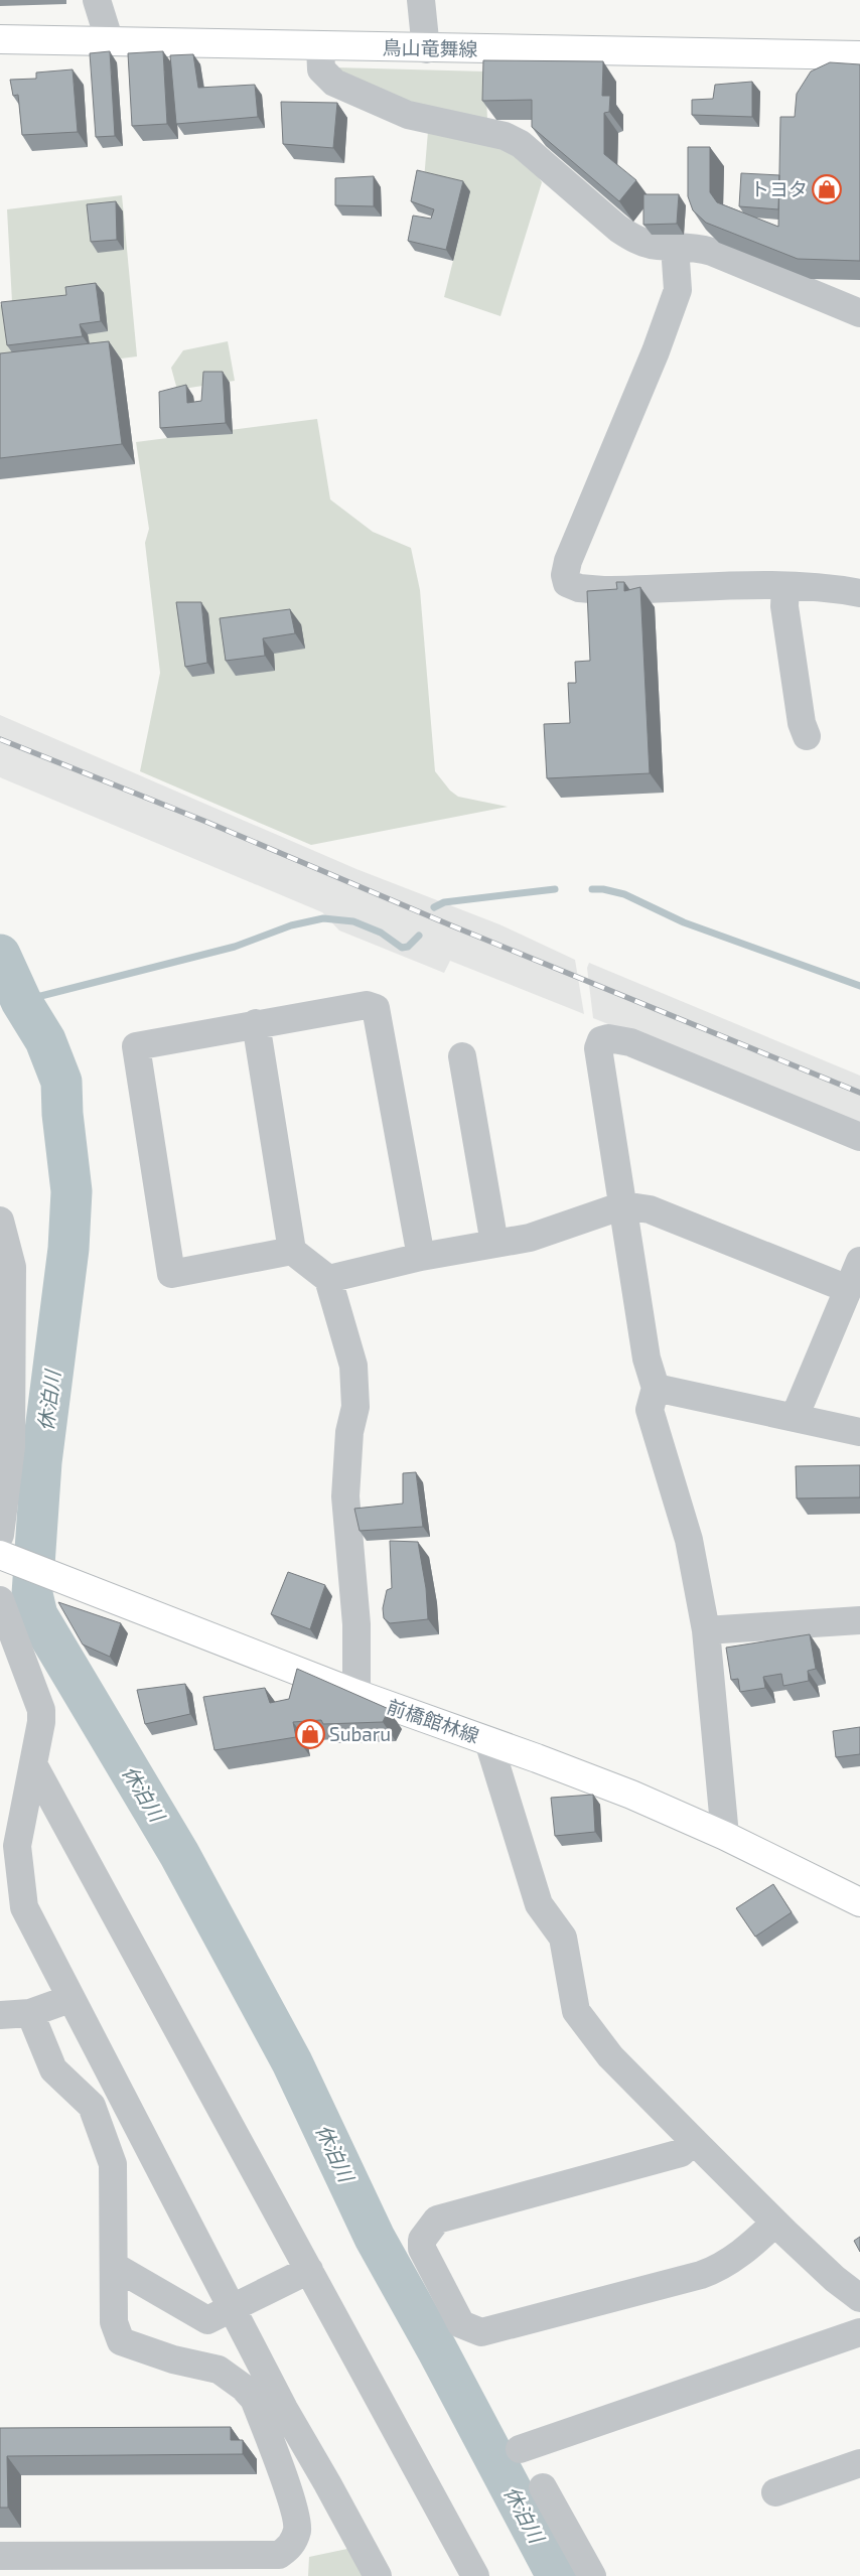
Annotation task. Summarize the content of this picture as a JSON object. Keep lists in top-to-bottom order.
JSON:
{
  "streets": {
    "main road": ["鳥山竜舞線", "前橋館林線"]
  },
  "water": ["休泊川"],
  "places": {
    "shop": ["トヨタ", "Subaru"]
  }
}
